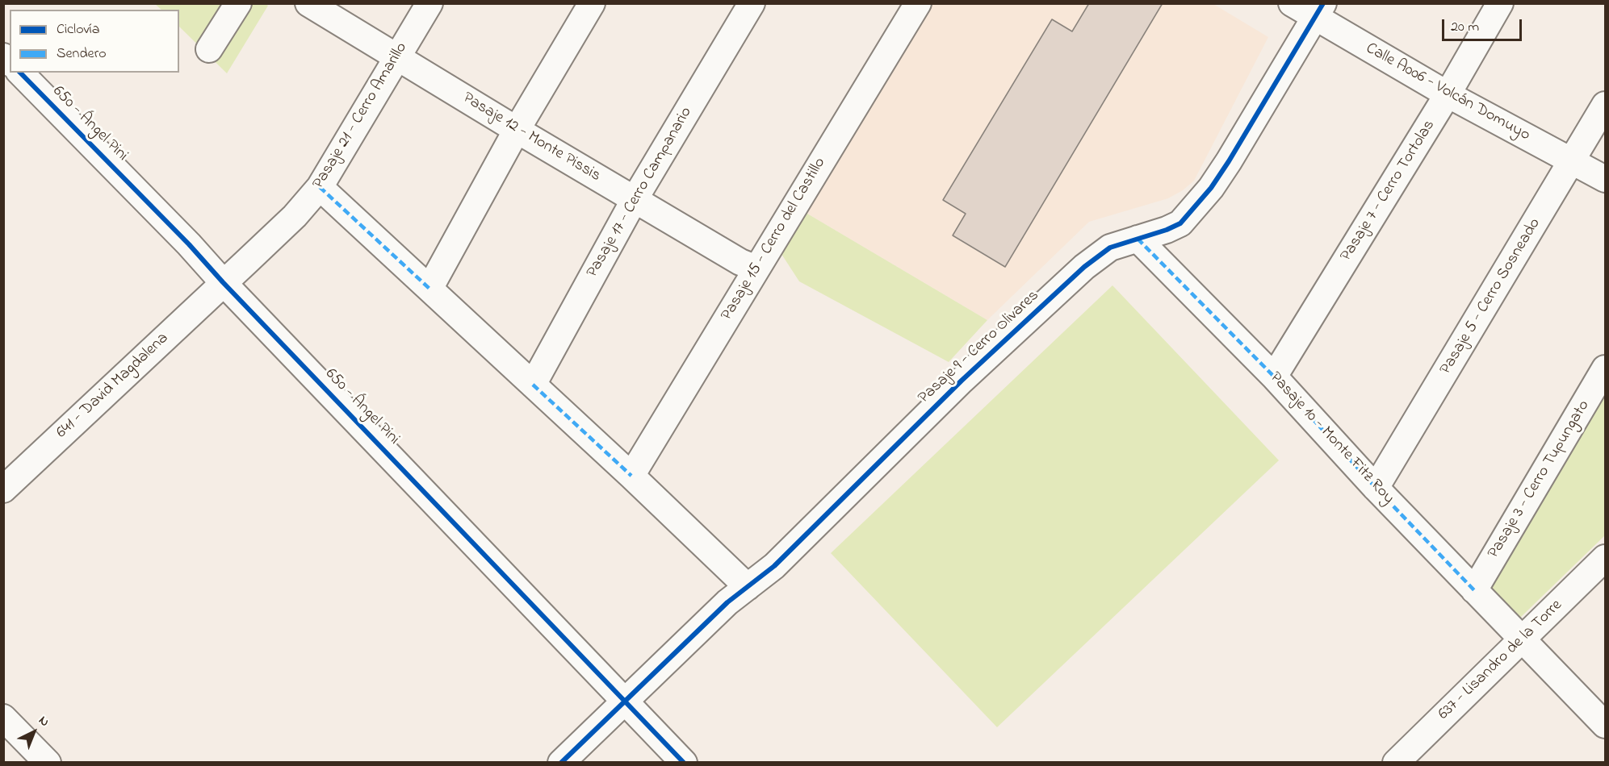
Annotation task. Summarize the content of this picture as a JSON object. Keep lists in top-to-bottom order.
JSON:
{
  "streets": {
    "street": [
      "Calle A006 - Volcán Domuyo",
      "Pasaje 21 - Cerro Amarillo",
      "650 - Ángel Pini",
      "Pasaje 12 - Monte Pissis",
      "Pasaje 7 - Cerro Tortolas",
      "Pasaje 17 - Cerro Campanario",
      "Pasaje 15 - Cerro del Castillo",
      "Pasaje 5 - Cerro Sosneado",
      "Pasaje 9 - Cerro Olivares",
      "641 - David Magdalena",
      "Pasaje 10 - Monte Fitz Roy",
      "Pasaje 3 - Cerro Tupungato",
      "637 - Lisandro de la Torre"
    ]
  },
  "crossings": [
    ["Calle A006 - Volcán Domuyo", "Pasaje 7 - Cerro Tortolas"],
    ["Calle A006 - Volcán Domuyo", "Pasaje 5 - Cerro Sosneado"],
    ["Calle A006 - Volcán Domuyo", "Pasaje 9 - Cerro Olivares"],
    ["Pasaje 21 - Cerro Amarillo", "650 - Ángel Pini"],
    ["Pasaje 21 - Cerro Amarillo", "Pasaje 12 - Monte Pissis"],
    ["Pasaje 21 - Cerro Amarillo", "641 - David Magdalena"],
    ["650 - Ángel Pini", "Pasaje 9 - Cerro Olivares"],
    ["650 - Ángel Pini", "641 - David Magdalena"],
    ["Pasaje 12 - Monte Pissis", "Pasaje 17 - Cerro Campanario"],
    ["Pasaje 12 - Monte Pissis", "Pasaje 15 - Cerro del Castillo"],
    ["Pasaje 7 - Cerro Tortolas", "Pasaje 10 - Monte Fitz Roy"],
    ["Pasaje 5 - Cerro Sosneado", "Pasaje 10 - Monte Fitz Roy"],
    ["Pasaje 9 - Cerro Olivares", "Pasaje 10 - Monte Fitz Roy"],
    ["Pasaje 10 - Monte Fitz Roy", "Pasaje 3 - Cerro Tupungato"],
    ["Pasaje 10 - Monte Fitz Roy", "637 - Lisandro de la Torre"]
  ],
  "legend": ["Ciclovía", "Sendero"],
  "scale_bar": "20 m",
  "north": "top right"
}
